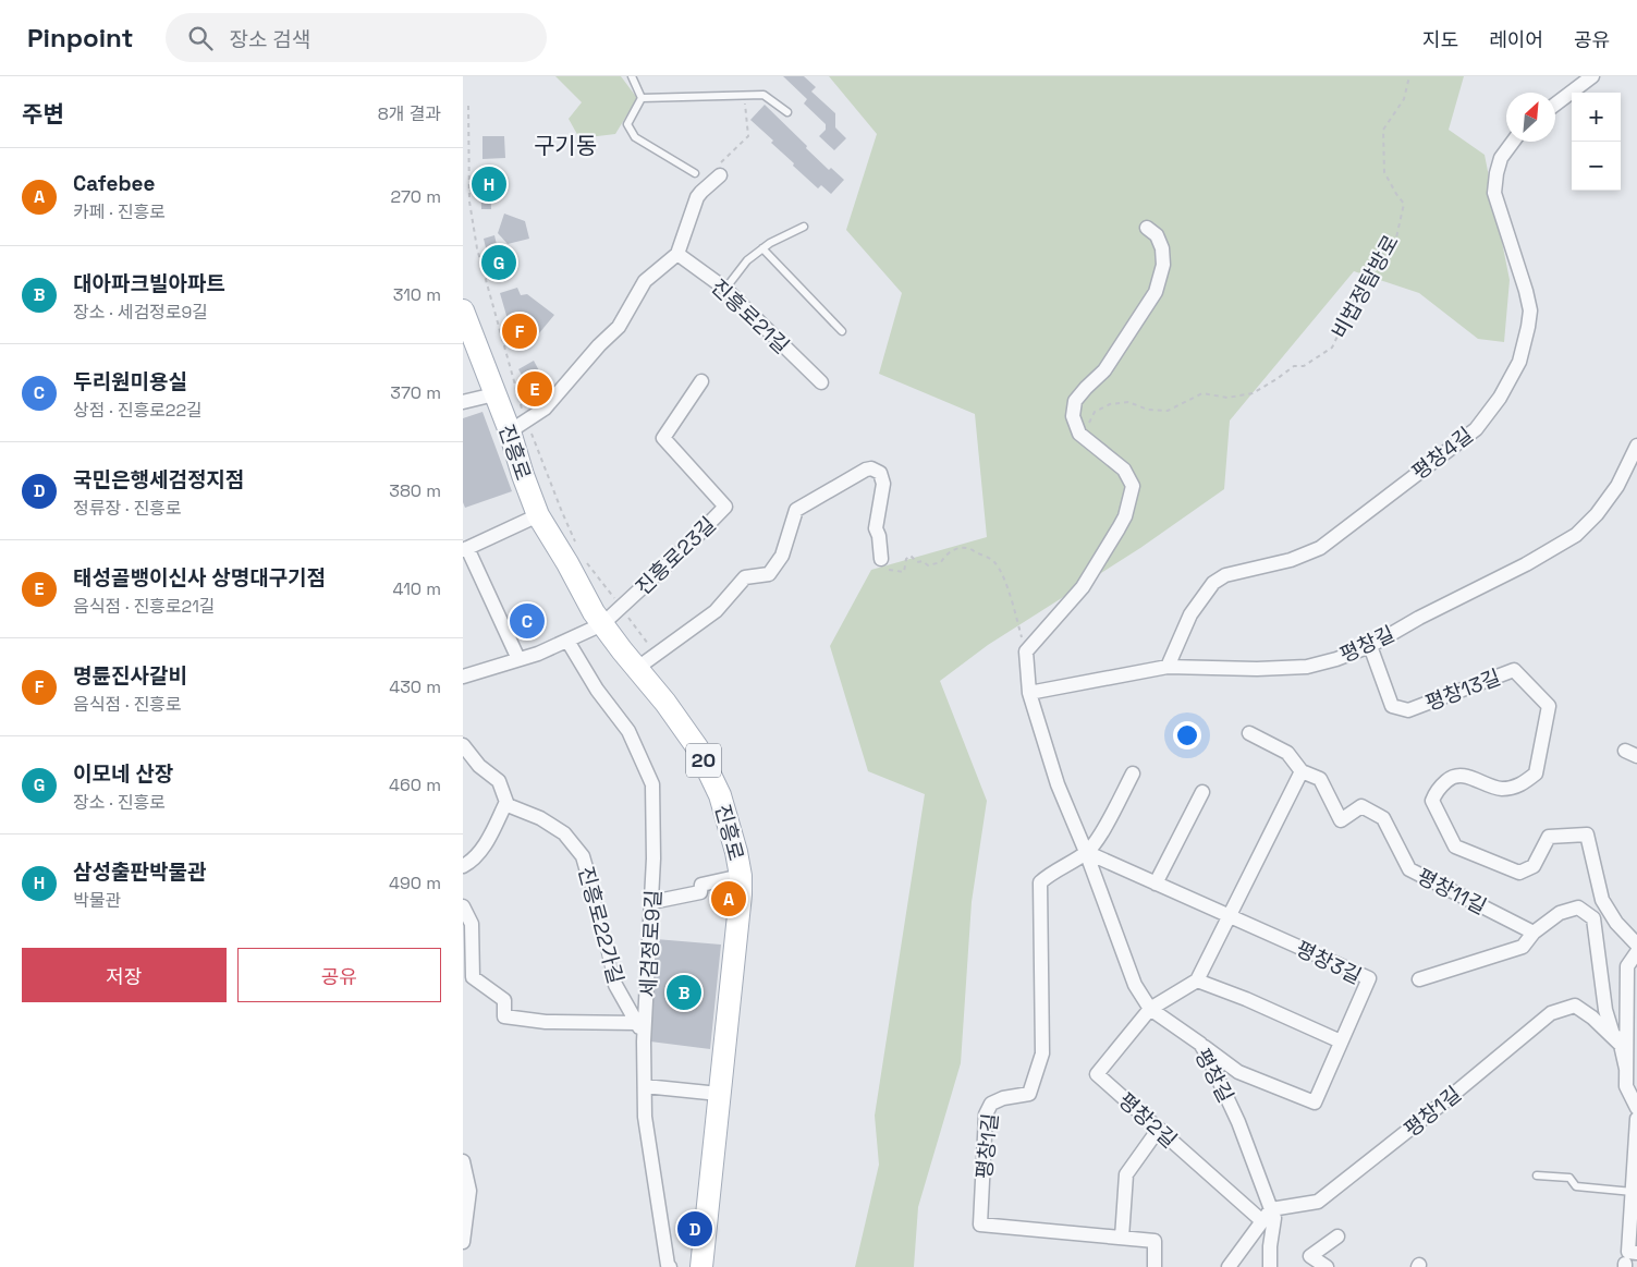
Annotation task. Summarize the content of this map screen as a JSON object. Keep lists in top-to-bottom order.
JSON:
{
  "streets": {
    "main road": ["진흥로", "20"],
    "street": [
      "진흥로21길",
      "평창4길",
      "진흥로23길",
      "평창길",
      "평창13길",
      "평창11길",
      "진흥로22가길",
      "세검정로9길",
      "평창3길",
      "평창1길",
      "평창2길"
    ],
    "path": ["비법정탐방로"]
  },
  "crossings": [
    ["진흥로", "진흥로23길"],
    ["평창4길", "평창길"],
    ["진흥로23길", "세검정로9길"],
    ["평창길", "평창13길"],
    ["평창길", "평창3길"],
    ["평창길", "평창1길"],
    ["평창길", "평창2길"],
    ["진흥로22가길", "세검정로9길"],
    ["평창3길", "평창1길"]
  ],
  "districts": ["구기동"],
  "north": "top right",
  "page": {
    "header": "Pinpoint",
    "search": "장소 검색",
    "nav": ["지도", "레이어", "공유"],
    "heading": ["주변", "8개 결과"],
    "map_buttons": ["+", "−"],
    "list": [
      {
        "mark": "A",
        "name": "Cafebee",
        "note": "카페 · 진흥로",
        "value": "270 m"
      },
      {
        "mark": "B",
        "name": "대아파크빌아파트",
        "note": "장소 · 세검정로9길",
        "value": "310 m"
      },
      {
        "mark": "C",
        "name": "두리원미용실",
        "note": "상점 · 진흥로22길",
        "value": "370 m"
      },
      {
        "mark": "D",
        "name": "국민은행세검정지점",
        "note": "정류장 · 진흥로",
        "value": "380 m"
      },
      {
        "mark": "E",
        "name": "태성골뱅이신사 상명대구기점",
        "note": "음식점 · 진흥로21길",
        "value": "410 m"
      },
      {
        "mark": "F",
        "name": "명륜진사갈비",
        "note": "음식점 · 진흥로",
        "value": "430 m"
      },
      {
        "mark": "G",
        "name": "이모네 산장",
        "note": "장소 · 진흥로",
        "value": "460 m"
      },
      {
        "mark": "H",
        "name": "삼성출판박물관",
        "note": "박물관",
        "value": "490 m"
      }
    ],
    "pins": [
      "H",
      "G",
      "F",
      "E",
      "C",
      "A",
      "B",
      "D"
    ],
    "buttons": ["저장", "공유"]
  }
}
